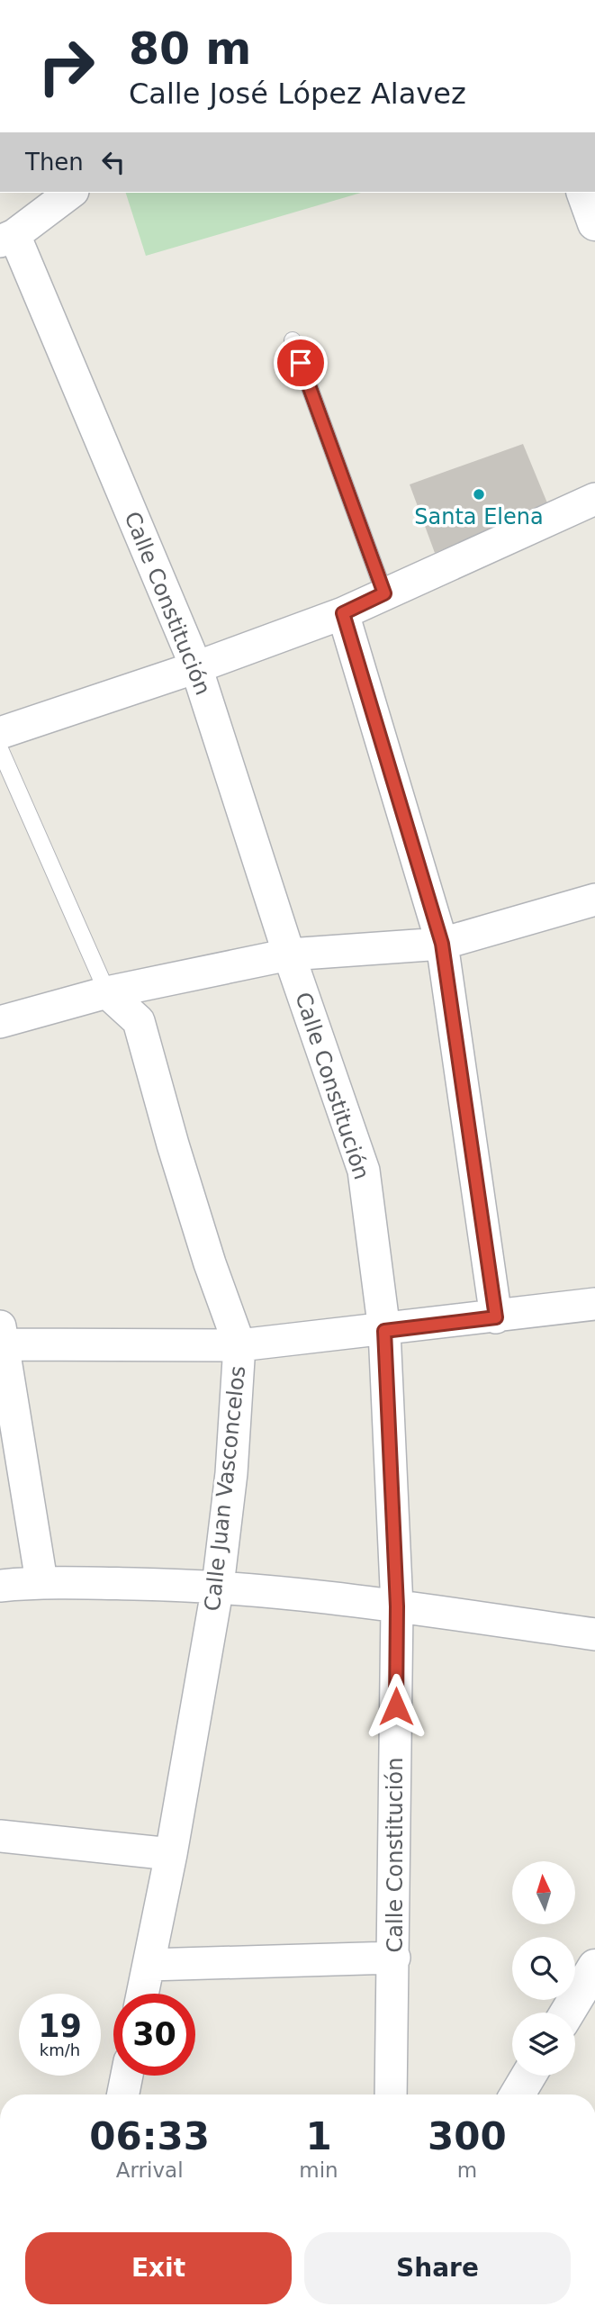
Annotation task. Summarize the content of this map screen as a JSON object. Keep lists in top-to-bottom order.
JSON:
{
  "streets": {
    "street": ["Calle Constitución", "Calle Juan Vasconcelos"]
  },
  "places": ["Santa Elena"],
  "north": "top",
  "page": {
    "turn": ["80 m", "Calle José López Alavez"],
    "then": "Then",
    "speed": "19 km/h",
    "limit": "30",
    "eta": [
      "06:33",
      "Arrival",
      "1",
      "min",
      "300",
      "m"
    ],
    "buttons": ["Exit", "Share"]
  }
}
